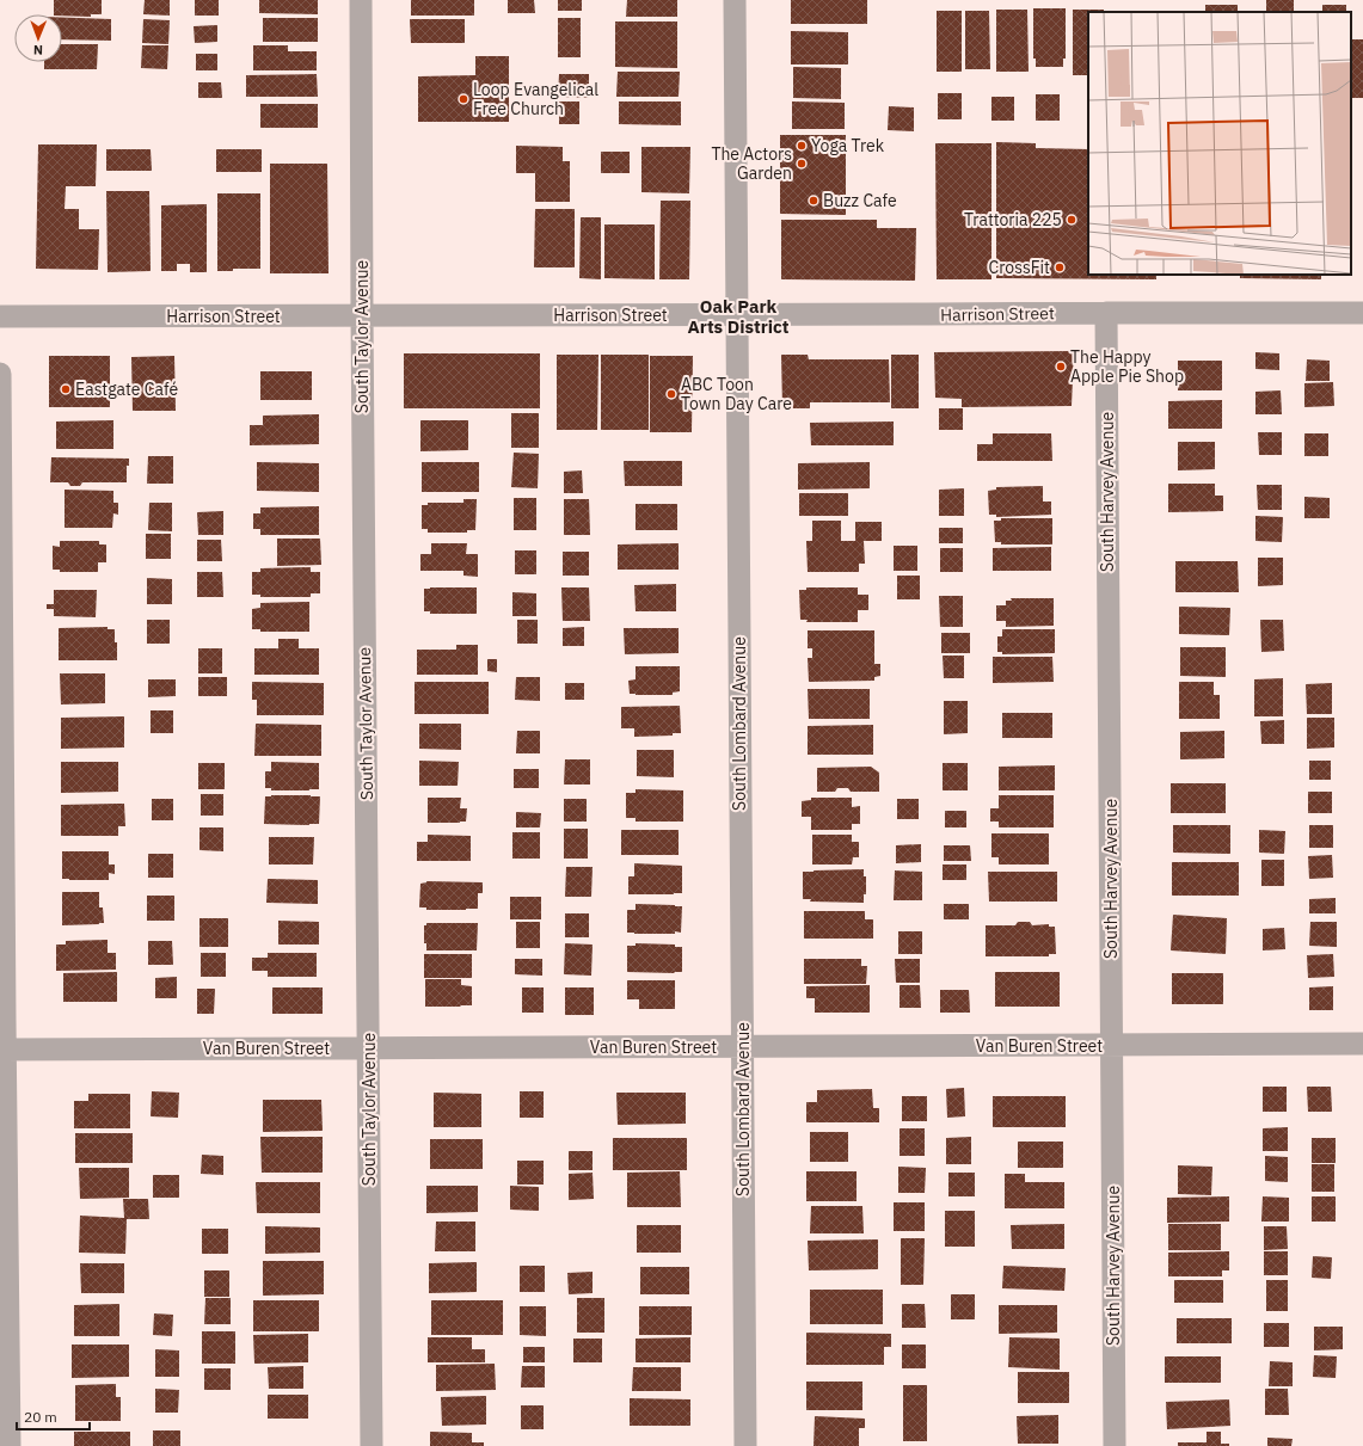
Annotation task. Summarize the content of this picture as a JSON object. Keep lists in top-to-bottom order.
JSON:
{
  "streets": {
    "street": [
      "Harrison Street",
      "South Taylor Avenue",
      "South Harvey Avenue",
      "South Lombard Avenue",
      "Van Buren Street"
    ]
  },
  "crossings": [
    ["Harrison Street", "South Taylor Avenue"],
    ["Harrison Street", "South Harvey Avenue"],
    ["Harrison Street", "South Lombard Avenue"],
    ["South Taylor Avenue", "Van Buren Street"],
    ["South Harvey Avenue", "Van Buren Street"],
    ["South Lombard Avenue", "Van Buren Street"]
  ],
  "districts": ["Oak Park Arts District"],
  "places": [
    "Loop Evangelical Free Church",
    "Yoga Trek",
    "The Actors Garden",
    "Buzz Cafe",
    "Trattoria 225",
    "CrossFit",
    "The Happy Apple Pie Shop",
    "Eastgate Café",
    "ABC Toon Town Day Care"
  ],
  "scale_bar": "20 m",
  "north": "bottom"
}
